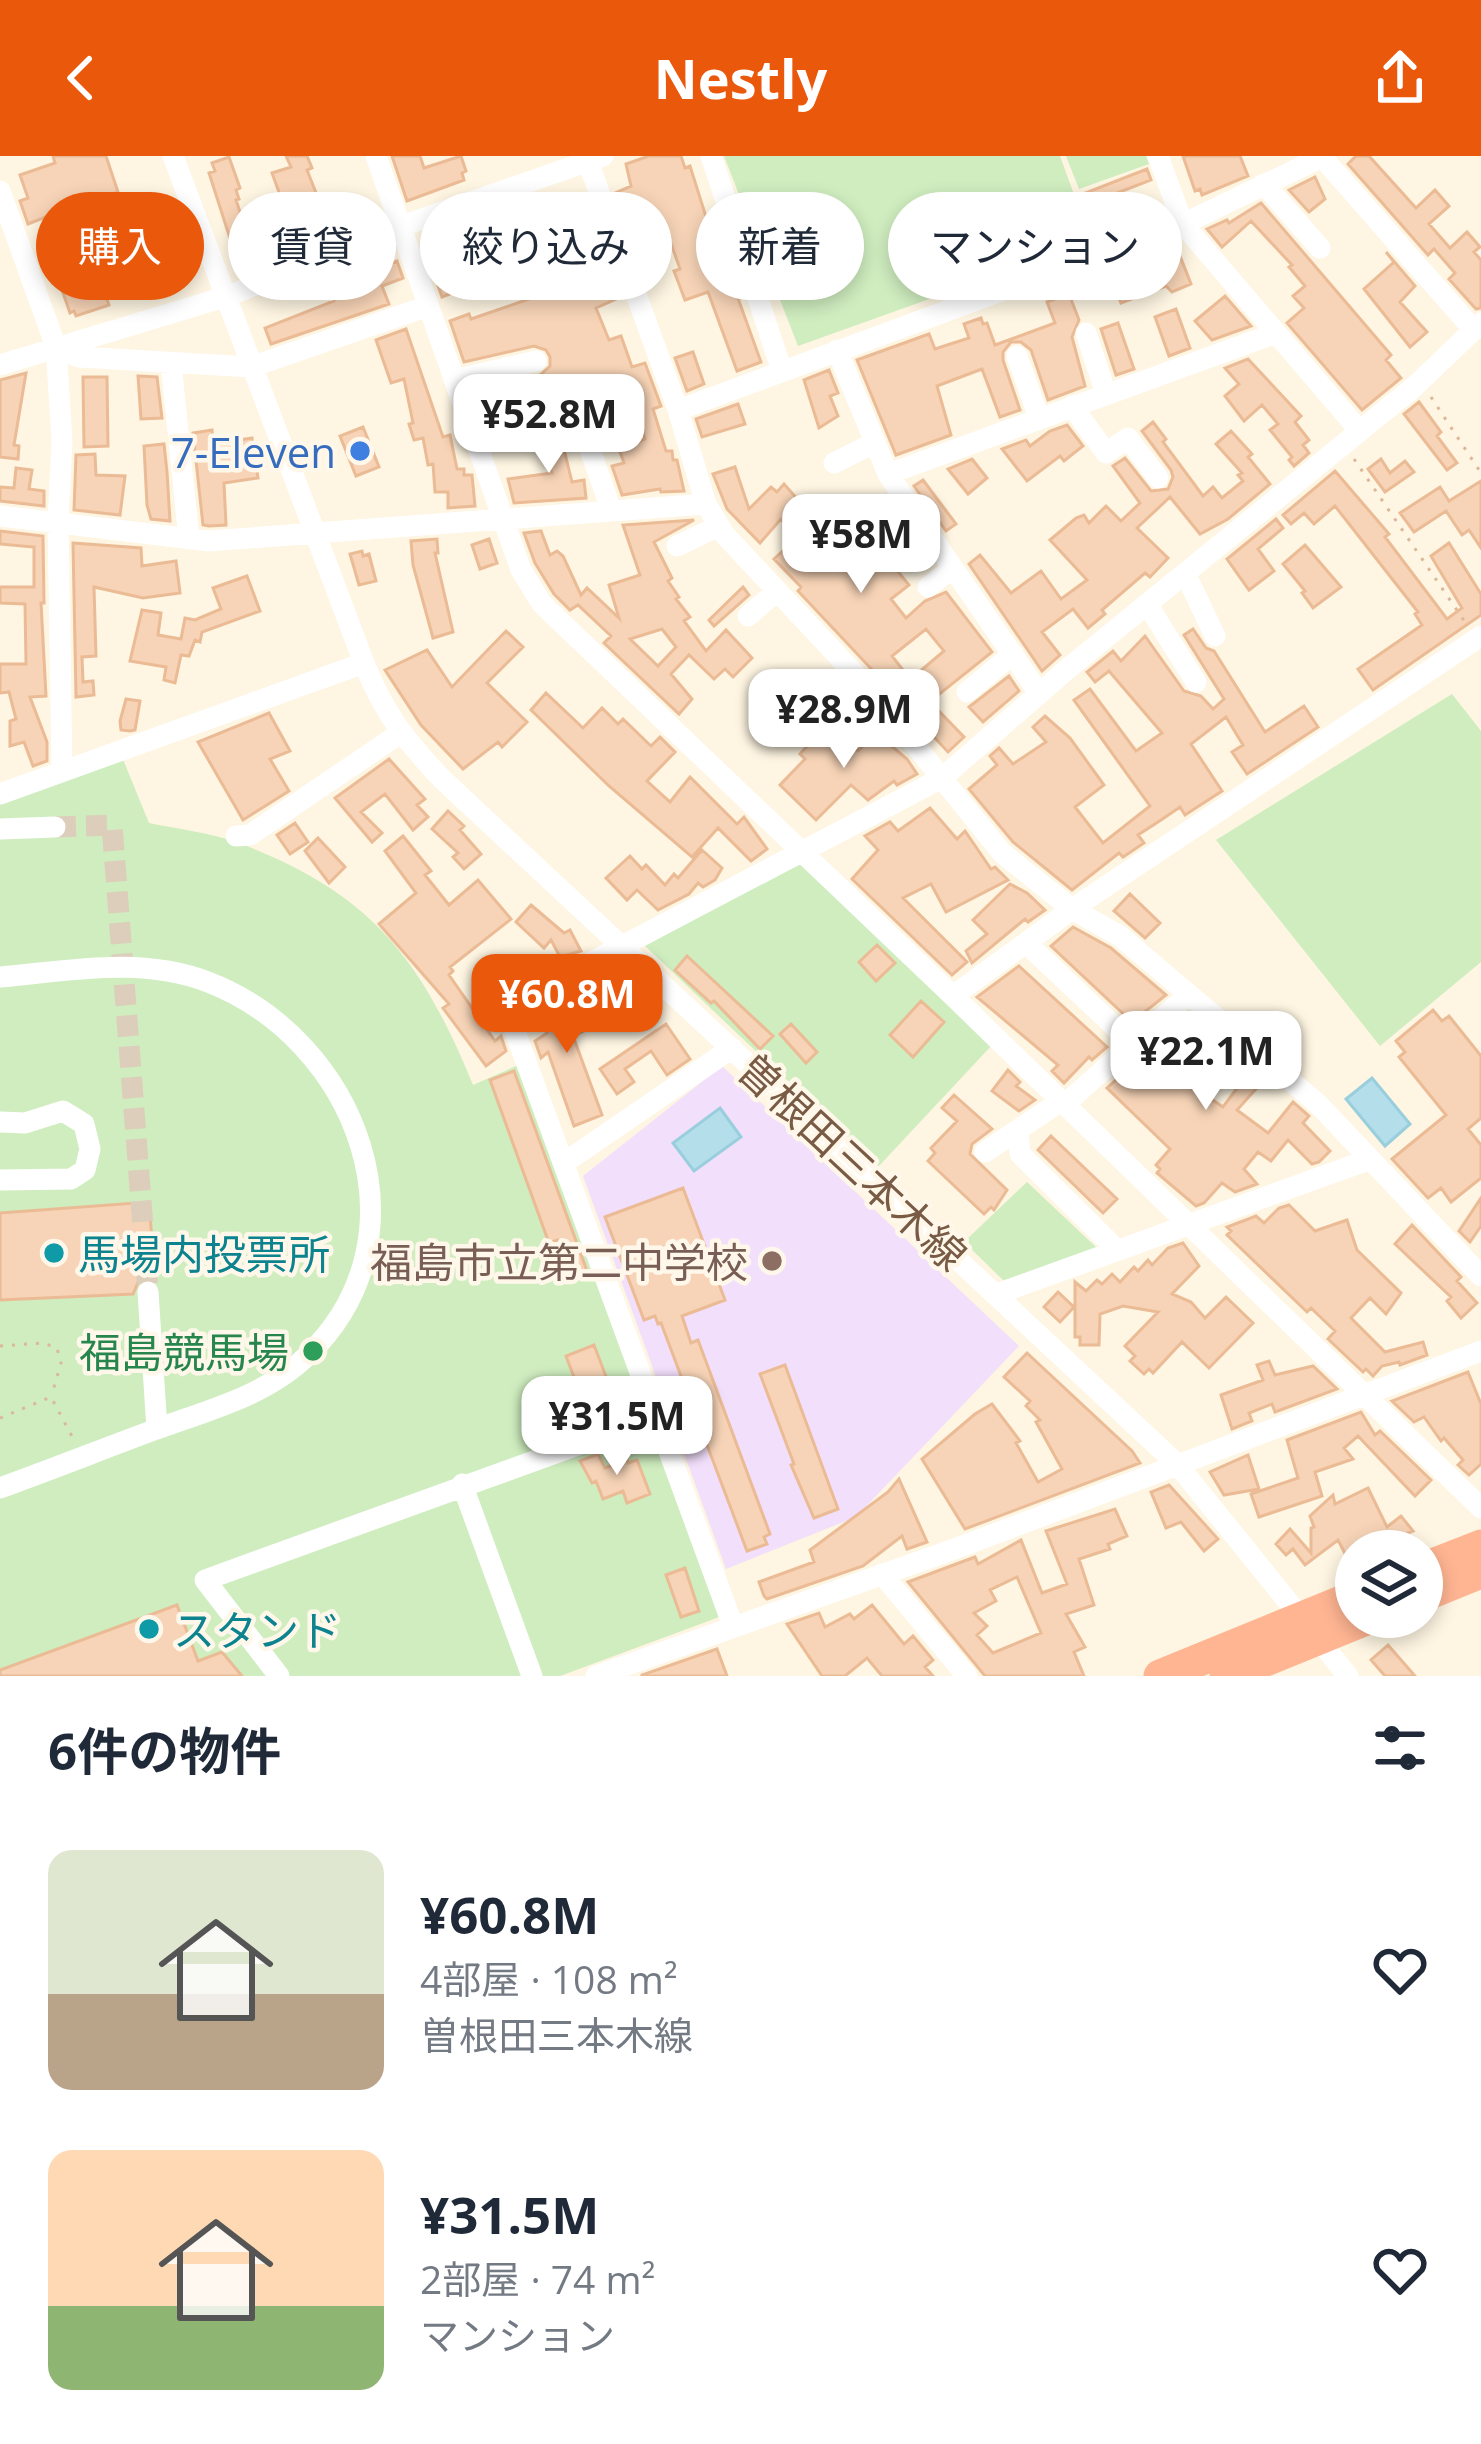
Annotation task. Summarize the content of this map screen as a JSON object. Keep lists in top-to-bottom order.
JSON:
{
  "streets": {
    "street": ["曽根田三本木線"]
  },
  "places": [
    "7-Eleven",
    "馬場内投票所",
    "福島市立第二中学校",
    "福島競馬場",
    "スタンド"
  ],
  "page": {
    "header": "Nestly",
    "chip": [
      "購入",
      "賃貸",
      "絞り込み",
      "新着",
      "マンション"
    ],
    "price": [
      "¥52.8M",
      "¥58M",
      "¥28.9M",
      "¥60.8M",
      "¥22.1M",
      "¥31.5M"
    ],
    "heading": "6件の物件",
    "list": [
      {
        "name": "¥60.8M",
        "note": "4部屋 · 108 m² · 曽根田三本木線"
      },
      {
        "name": "¥31.5M",
        "note": "2部屋 · 74 m² · マンション"
      }
    ]
  }
}
